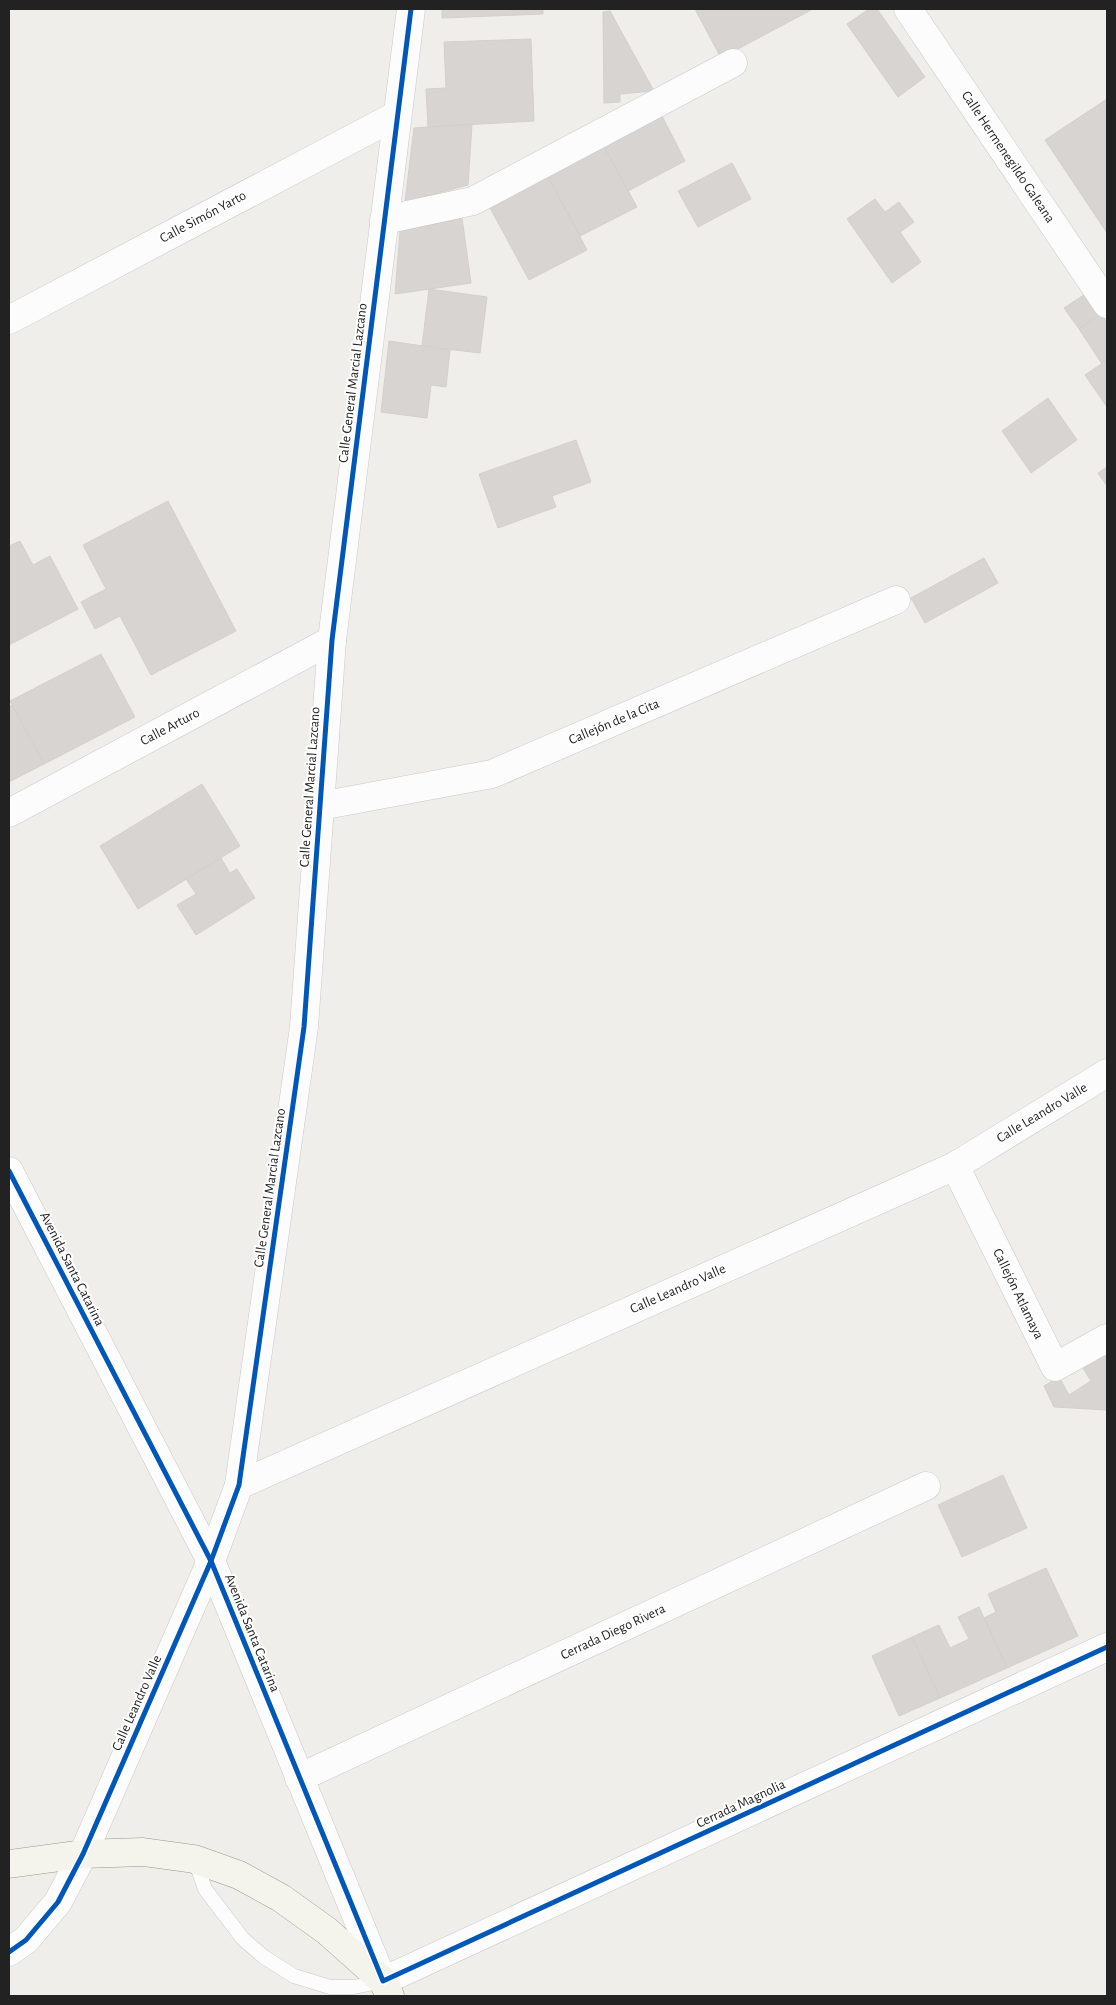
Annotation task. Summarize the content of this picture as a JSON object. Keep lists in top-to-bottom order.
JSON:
{
  "streets": {
    "street": [
      "Calle Hermenegildo Galeana",
      "Calle Simón Yarto",
      "Calle General Marcial Lazcano",
      "Callejón de la Cita",
      "Calle Arturo",
      "Calle Leandro Valle",
      "Avenida Santa Catarina",
      "Callejón Atlamaya",
      "Cerrada Diego Rivera",
      "Cerrada Magnolia"
    ]
  },
  "crossings": [
    ["Calle Simón Yarto", "Calle General Marcial Lazcano"],
    ["Calle General Marcial Lazcano", "Callejón de la Cita"],
    ["Calle General Marcial Lazcano", "Calle Arturo"],
    ["Calle General Marcial Lazcano", "Calle Leandro Valle"],
    ["Calle General Marcial Lazcano", "Avenida Santa Catarina"],
    ["Calle Leandro Valle", "Avenida Santa Catarina"],
    ["Calle Leandro Valle", "Callejón Atlamaya"],
    ["Avenida Santa Catarina", "Cerrada Diego Rivera"],
    ["Avenida Santa Catarina", "Cerrada Magnolia"]
  ]
}
